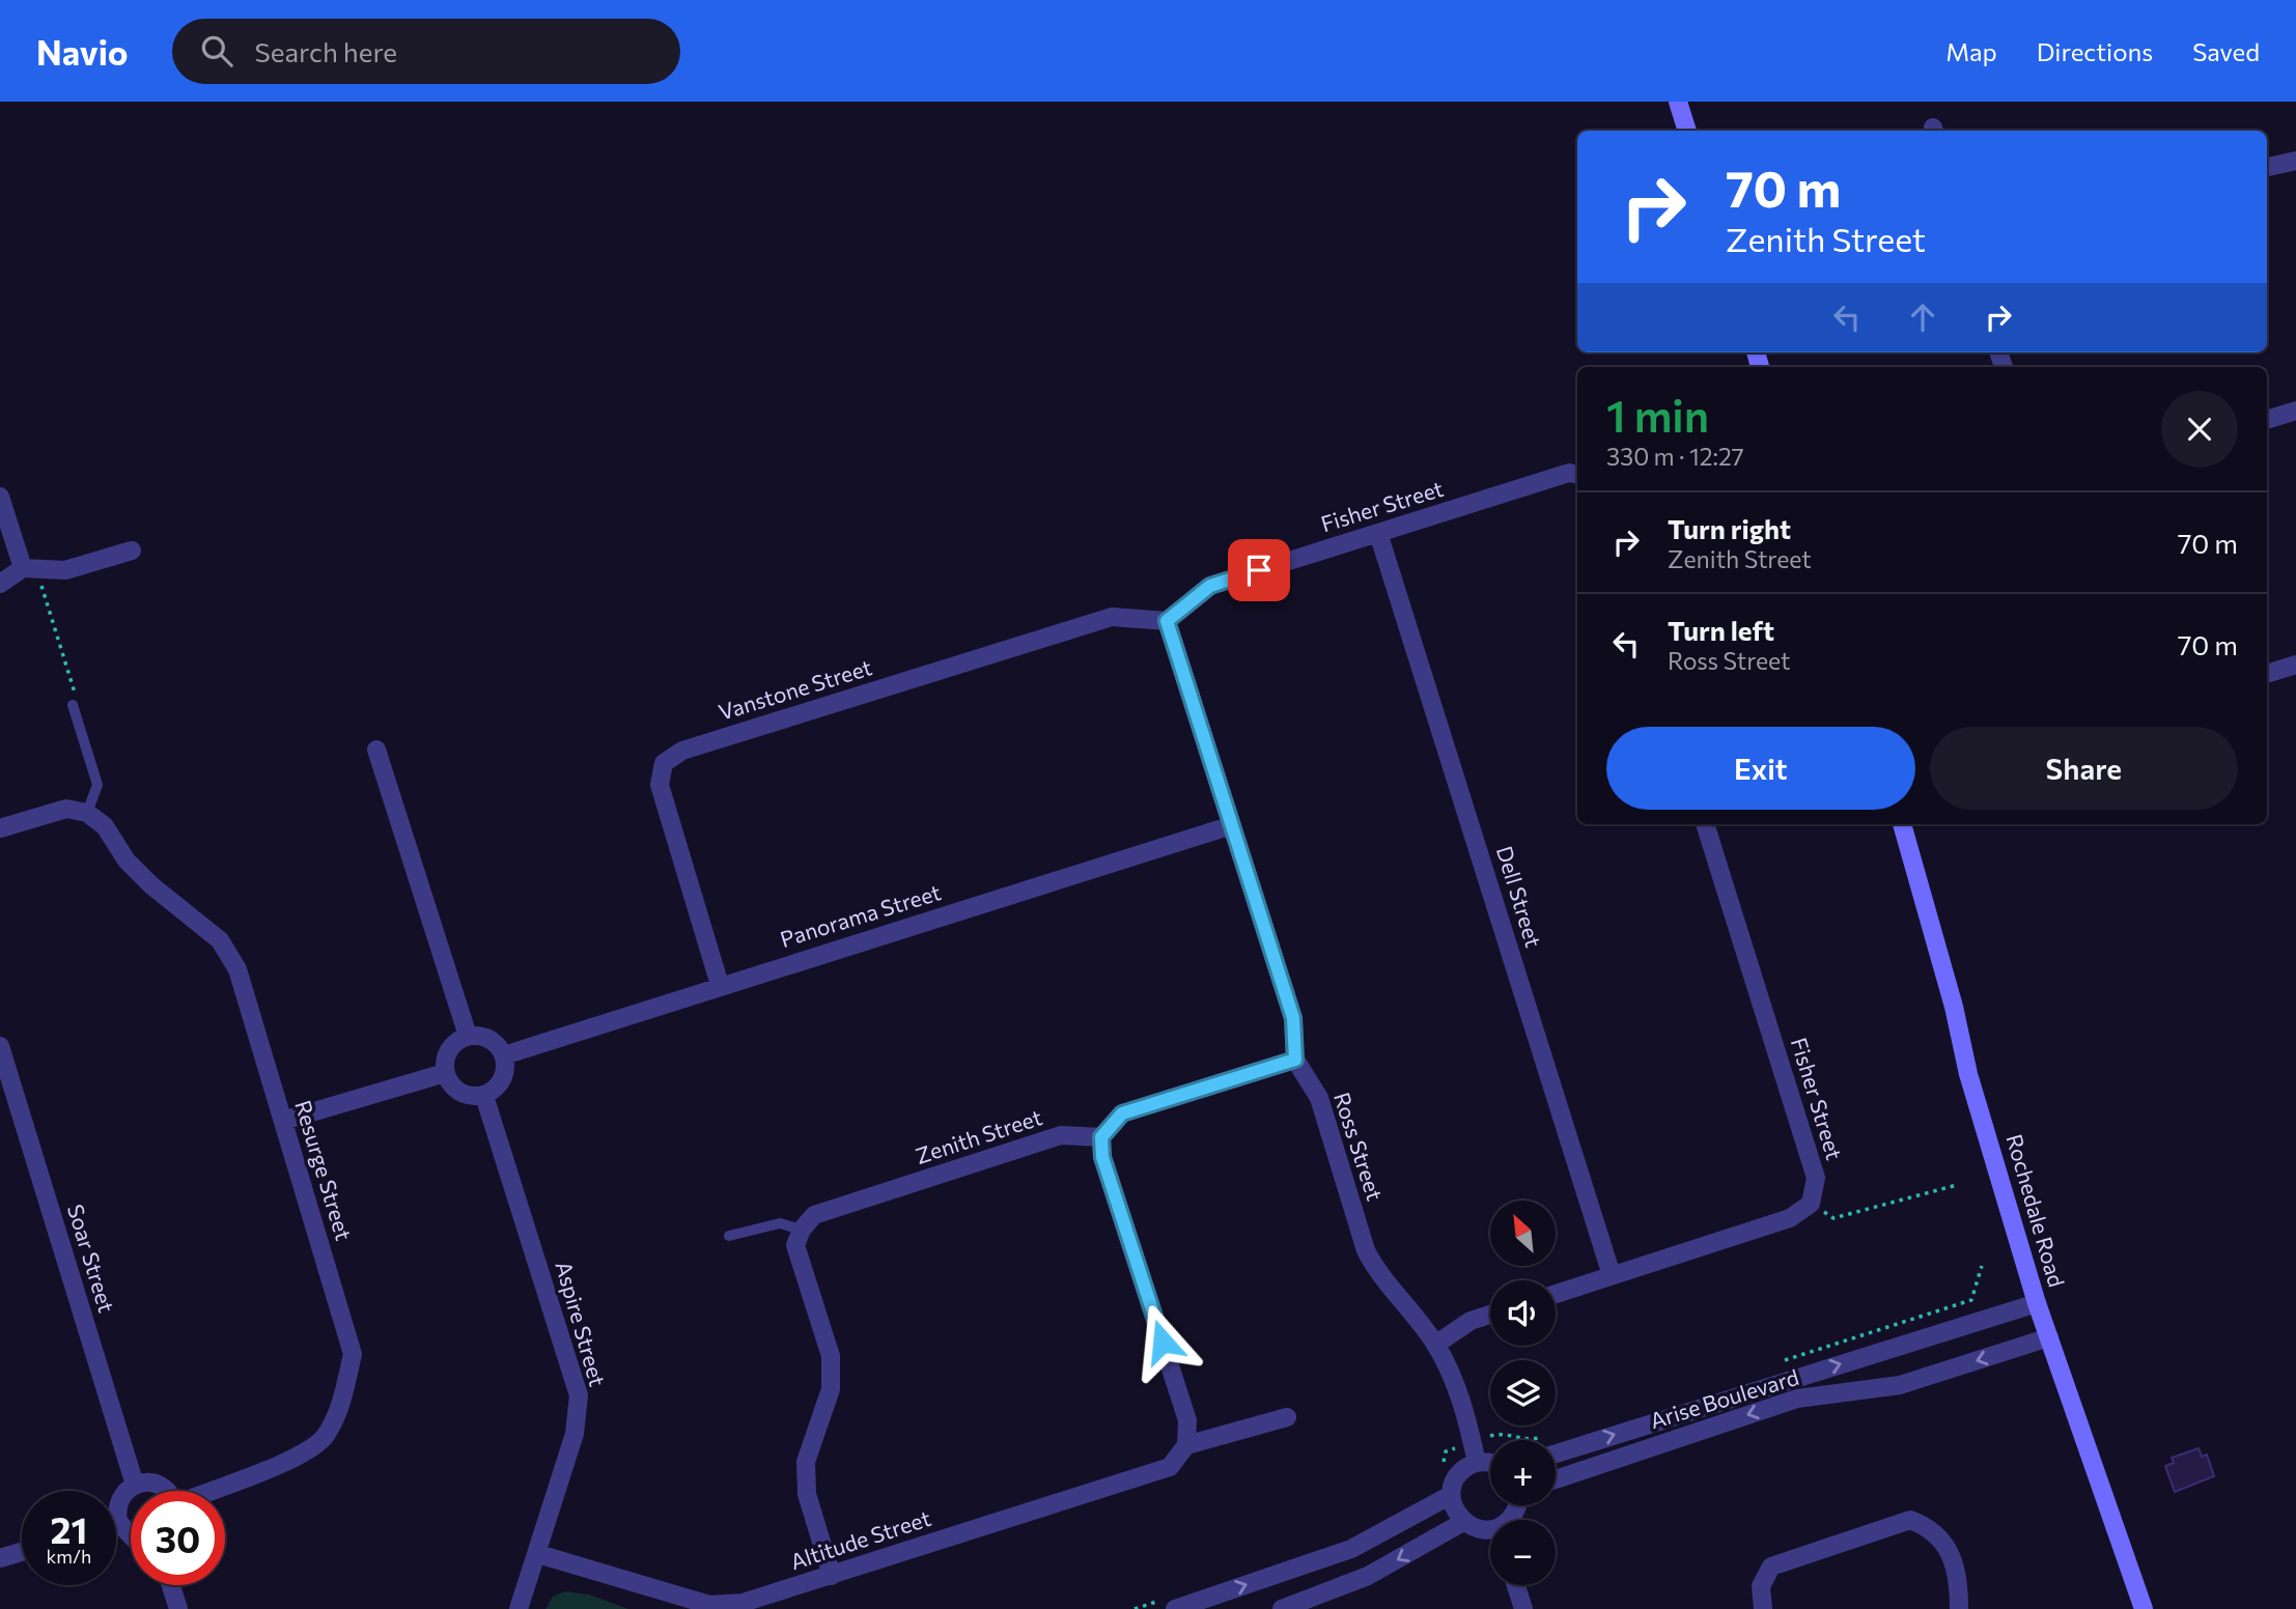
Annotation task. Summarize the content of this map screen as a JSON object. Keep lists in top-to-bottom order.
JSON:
{
  "streets": {
    "main road": ["Rochedale Road"],
    "street": [
      "Fisher Street",
      "Vanstone Street",
      "Dell Street",
      "Panorama Street",
      "Zenith Street",
      "Ross Street",
      "Resurge Street",
      "Soar Street",
      "Aspire Street",
      "Arise Boulevard",
      "Altitude Street"
    ]
  },
  "crossings": [
    ["Fisher Street", "Vanstone Street"],
    ["Fisher Street", "Dell Street"],
    ["Fisher Street", "Ross Street"],
    ["Vanstone Street", "Panorama Street"],
    ["Vanstone Street", "Ross Street"],
    ["Panorama Street", "Ross Street"],
    ["Panorama Street", "Aspire Street"],
    ["Rochedale Road", "Arise Boulevard"],
    ["Aspire Street", "Altitude Street"]
  ],
  "north": "top left",
  "page": {
    "header": "Navio",
    "search": "Search here",
    "nav": ["Map", "Directions", "Saved"],
    "turn": ["70 m", "Zenith Street"],
    "heading": ["1 min", "330 m · 12:27"],
    "list": [
      {
        "name": "Turn right",
        "note": "Zenith Street",
        "value": "70 m"
      },
      {
        "name": "Turn left",
        "note": "Ross Street",
        "value": "70 m"
      }
    ],
    "buttons": ["Exit", "Share"],
    "map_buttons": ["+", "−"],
    "speed": "21 km/h",
    "limit": "30"
  }
}
